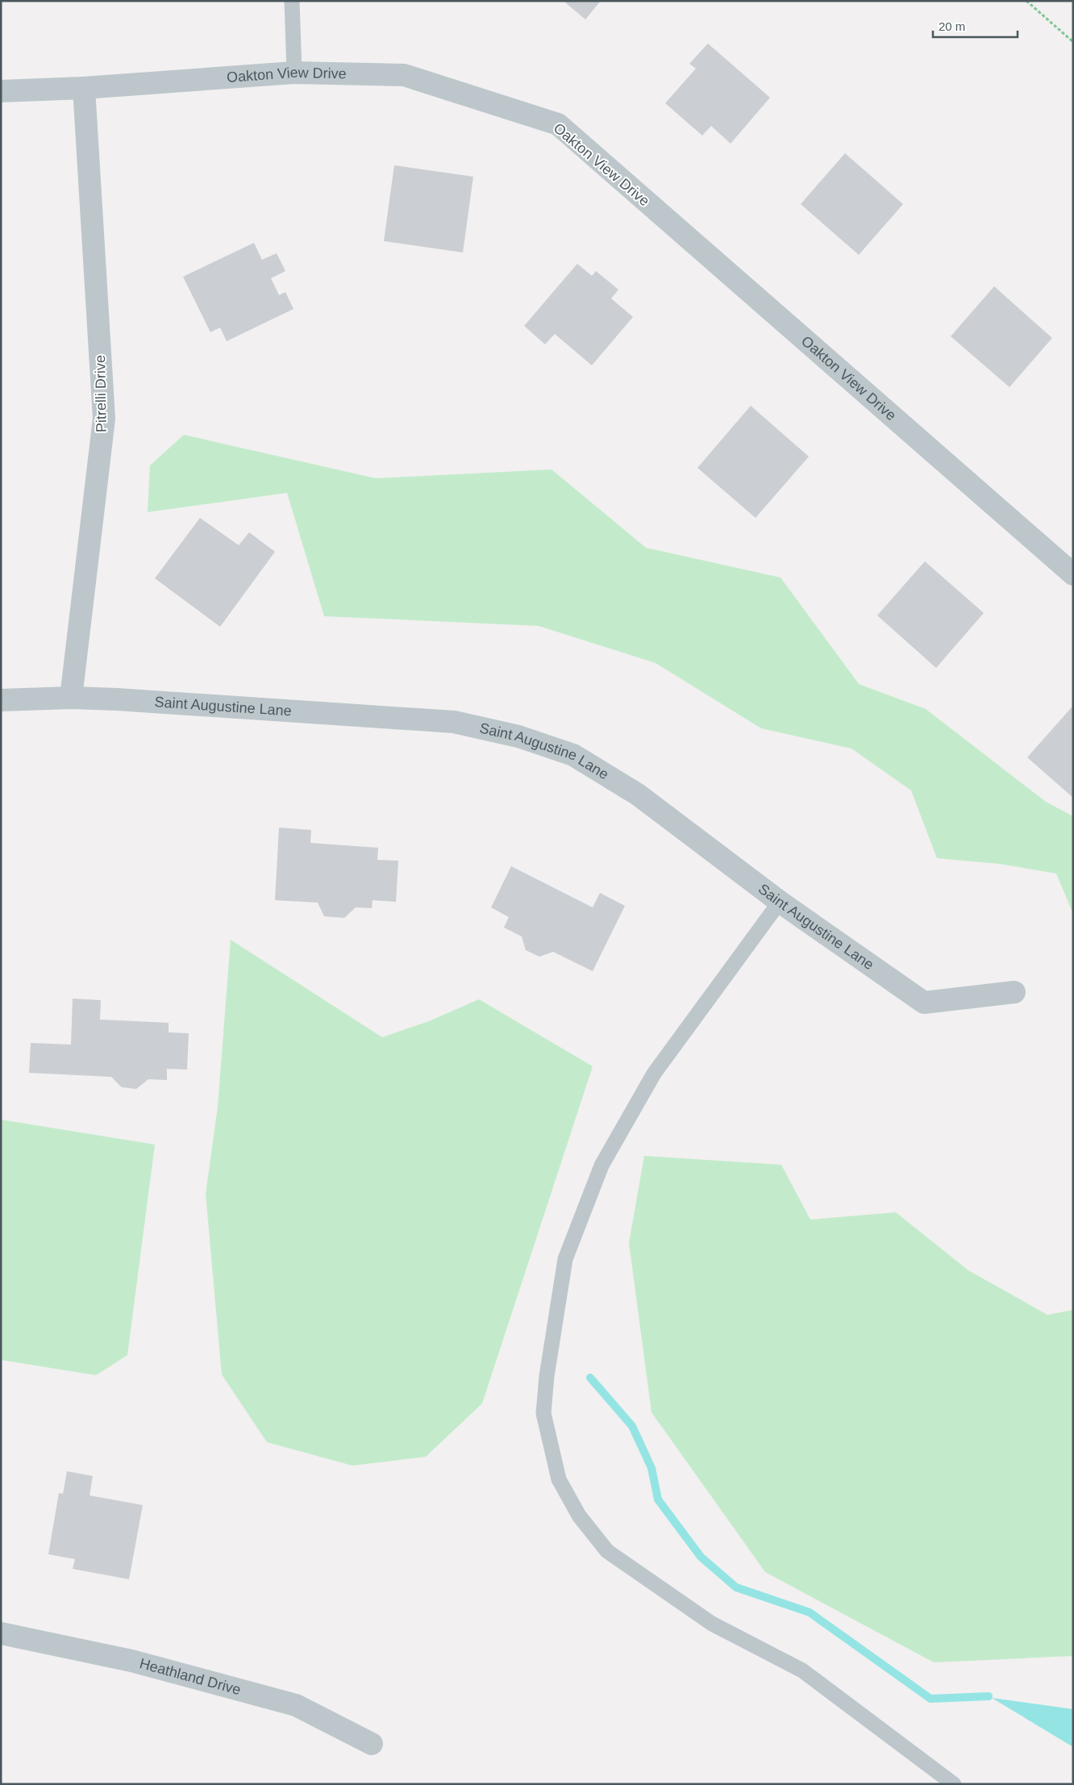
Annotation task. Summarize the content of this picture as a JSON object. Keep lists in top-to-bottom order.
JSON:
{
  "streets": {
    "street": [
      "Oakton View Drive",
      "Pitrelli Drive",
      "Saint Augustine Lane",
      "Heathland Drive"
    ]
  },
  "crossings": [
    ["Oakton View Drive", "Pitrelli Drive"],
    ["Pitrelli Drive", "Saint Augustine Lane"]
  ],
  "scale_bar": "20 m"
}
